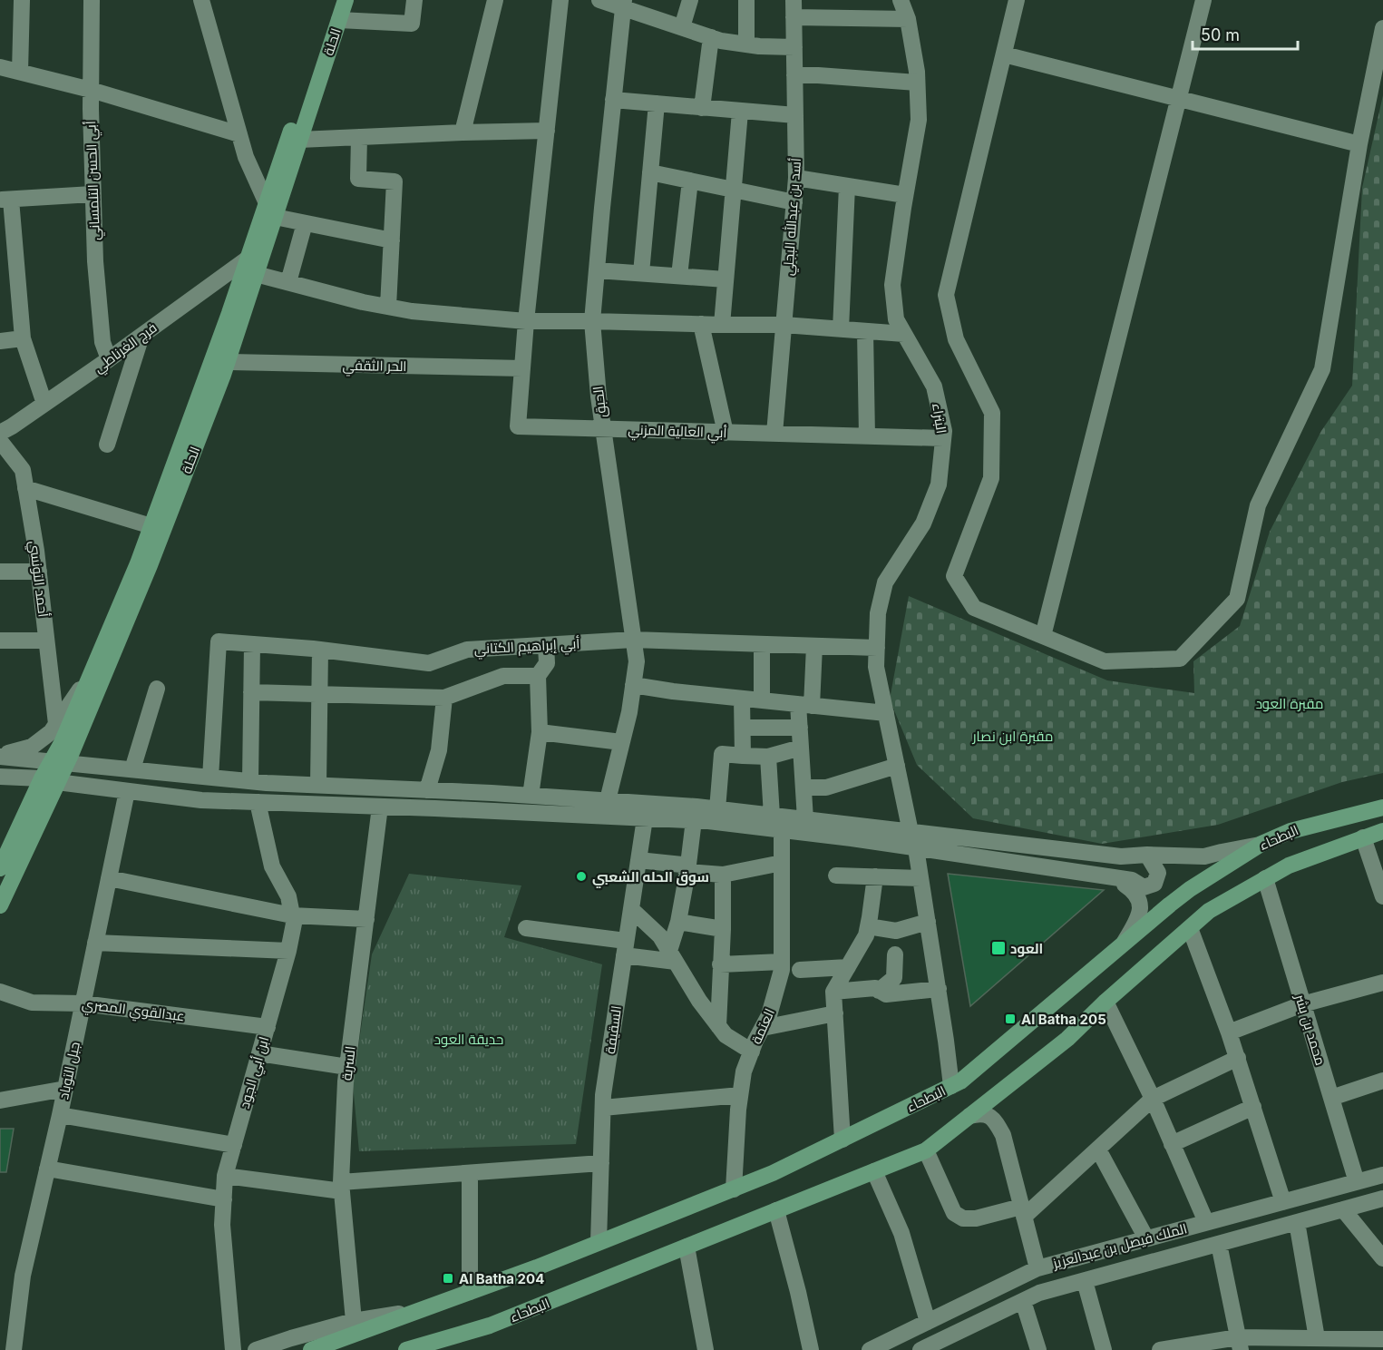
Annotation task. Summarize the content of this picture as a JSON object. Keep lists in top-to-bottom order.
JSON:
{
  "streets": {
    "main road": ["الحلة", "البطحاء"],
    "street": [
      "أبي الحسن التلمساني",
      "أسد بن عبدالله البجلي",
      "فرج الغرناطي",
      "الحر الثقفي",
      "الحبق",
      "البتراء",
      "أبي العالية المزني",
      "أحمد التونسي",
      "أبي إبراهيم الكتاني",
      "عبدالقوي المصري",
      "العتمة",
      "السقيفة",
      "محمد بن بشر",
      "السربة",
      "جبل التوباد",
      "ابن أبي الجود",
      "الملك فيصل بن عبدالعزيز"
    ]
  },
  "crossings": [
    ["الحلة", "فرج الغرناطي"],
    ["الحلة", "الحر الثقفي"],
    ["أبي الحسن التلمساني", "فرج الغرناطي"],
    ["أسد بن عبدالله البجلي", "أبي العالية المزني"],
    ["الحر الثقفي", "أبي العالية المزني"],
    ["الحبق", "أبي العالية المزني"],
    ["الحبق", "أبي إبراهيم الكتاني"],
    ["البتراء", "أبي العالية المزني"],
    ["البتراء", "أبي إبراهيم الكتاني"],
    ["البطحاء", "العتمة"],
    ["البطحاء", "السقيفة"],
    ["البطحاء", "محمد بن بشر"],
    ["البطحاء", "السربة"],
    ["عبدالقوي المصري", "جبل التوباد"],
    ["عبدالقوي المصري", "ابن أبي الجود"],
    ["محمد بن بشر", "الملك فيصل بن عبدالعزيز"]
  ],
  "parks": ["مقبرة العود", "مقبرة ابن نصار", "حديقة العود"],
  "places": {
    "other": ["سوق الحله الشعبي"],
    "transit": ["العود", "Al Batha 205", "Al Batha 204"]
  },
  "scale_bar": "50 m"
}
